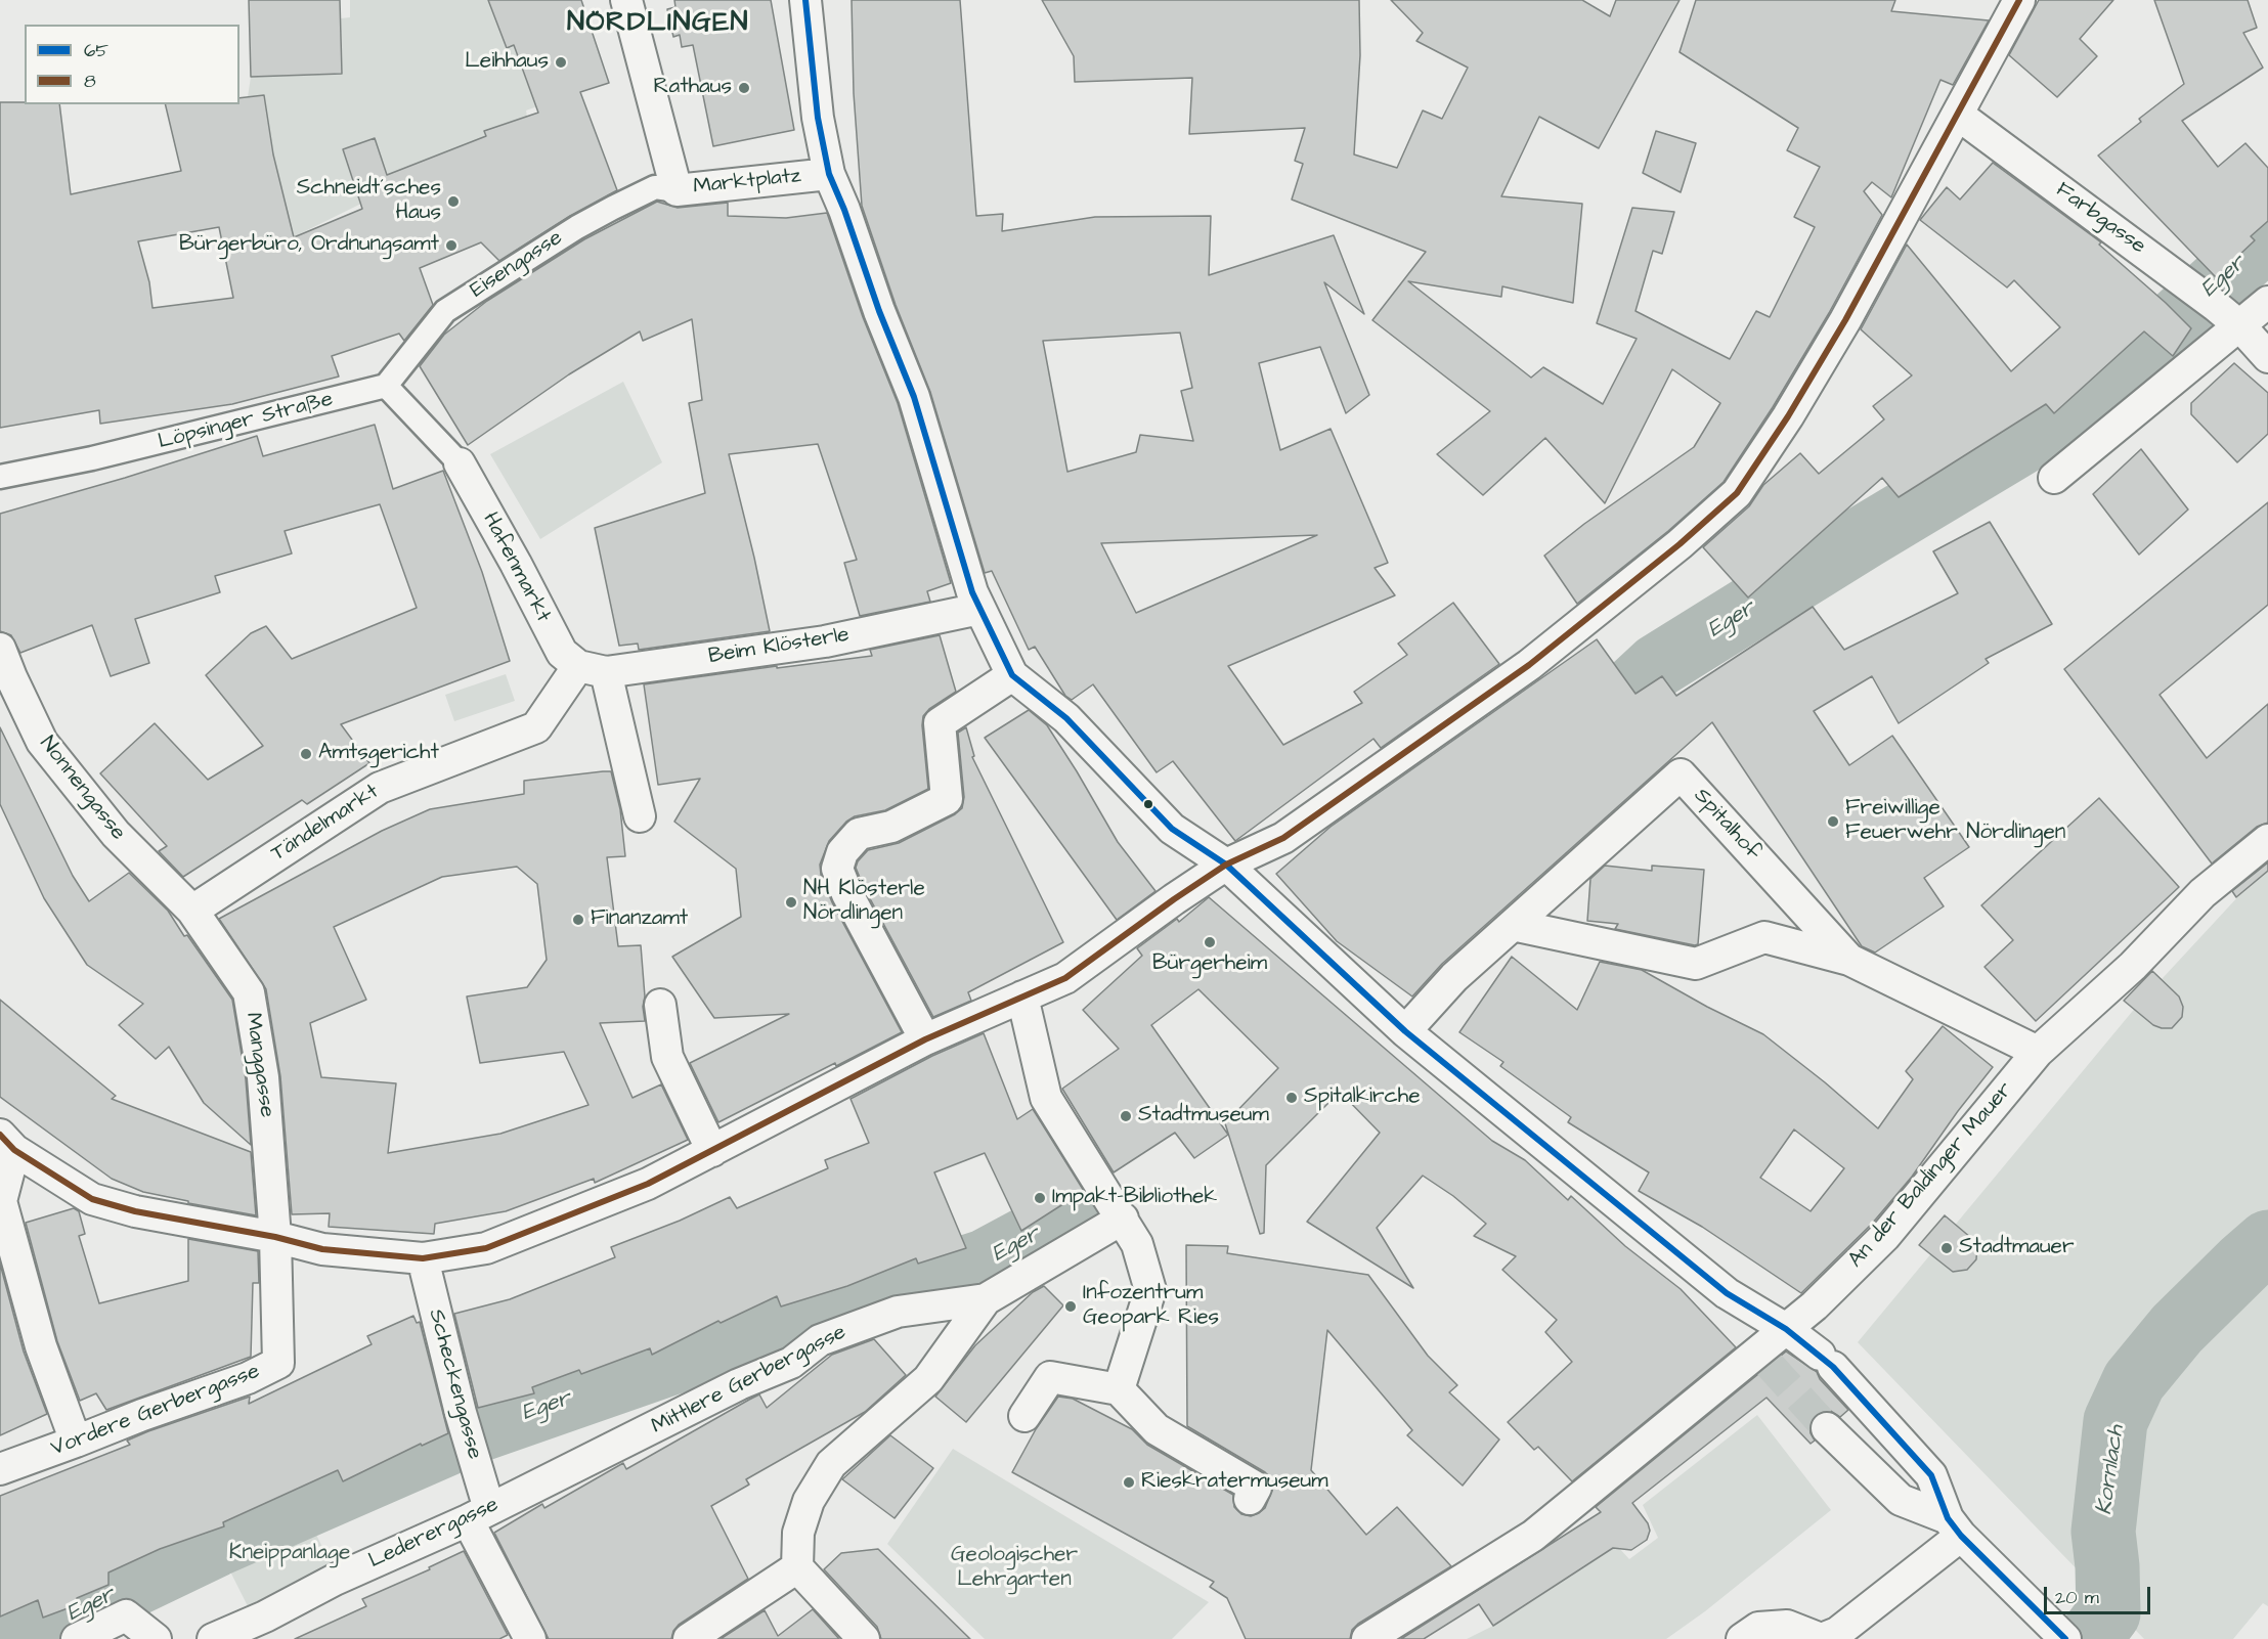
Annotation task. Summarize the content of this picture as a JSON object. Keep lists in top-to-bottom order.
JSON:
{
  "streets": {
    "street": [
      "Marktplatz",
      "Farbgasse",
      "Eisengasse",
      "Löpsinger Straße",
      "Hafenmarkt",
      "Beim Klösterle",
      "Nonnengasse",
      "Tändelmarkt",
      "Spitalhof",
      "Manggasse",
      "An der Baldinger Mauer",
      "Mittlere Gerbergasse",
      "Scheckengasse",
      "Vordere Gerbergasse",
      "Lederergasse"
    ]
  },
  "crossings": [
    ["Marktplatz", "Eisengasse"],
    ["Marktplatz", "Beim Klösterle"],
    ["Eisengasse", "Löpsinger Straße"],
    ["Hafenmarkt", "Beim Klösterle"],
    ["Hafenmarkt", "Tändelmarkt"],
    ["Beim Klösterle", "Tändelmarkt"],
    ["Nonnengasse", "Tändelmarkt"],
    ["Nonnengasse", "Manggasse"],
    ["Tändelmarkt", "Manggasse"],
    ["Spitalhof", "An der Baldinger Mauer"],
    ["Manggasse", "Vordere Gerbergasse"],
    ["Mittlere Gerbergasse", "Lederergasse"],
    ["Scheckengasse", "Lederergasse"]
  ],
  "districts": ["NÖRDLINGEN"],
  "water": ["Eger", "Kornlach"],
  "parks": ["Kneippanlage", "Geologischer Lehrgarten"],
  "places": [
    "Leihhaus",
    "Rathaus",
    "Schneidt´sches Haus",
    "Bürgerbüro, Ordnungsamt",
    "Amtsgericht",
    "Freiwillige Feuerwehr Nördlingen",
    "NH Klösterle Nördlingen",
    "Finanzamt",
    "Bürgerheim",
    "Spitalkirche",
    "Stadtmuseum",
    "Impakt-Bibliothek",
    "Stadtmauer",
    "Infozentrum Geopark Ries",
    "Rieskratermuseum"
  ],
  "lines": ["transit line 65", "transit line 8"],
  "legend": ["65", "8"],
  "scale_bar": "20 m"
}
